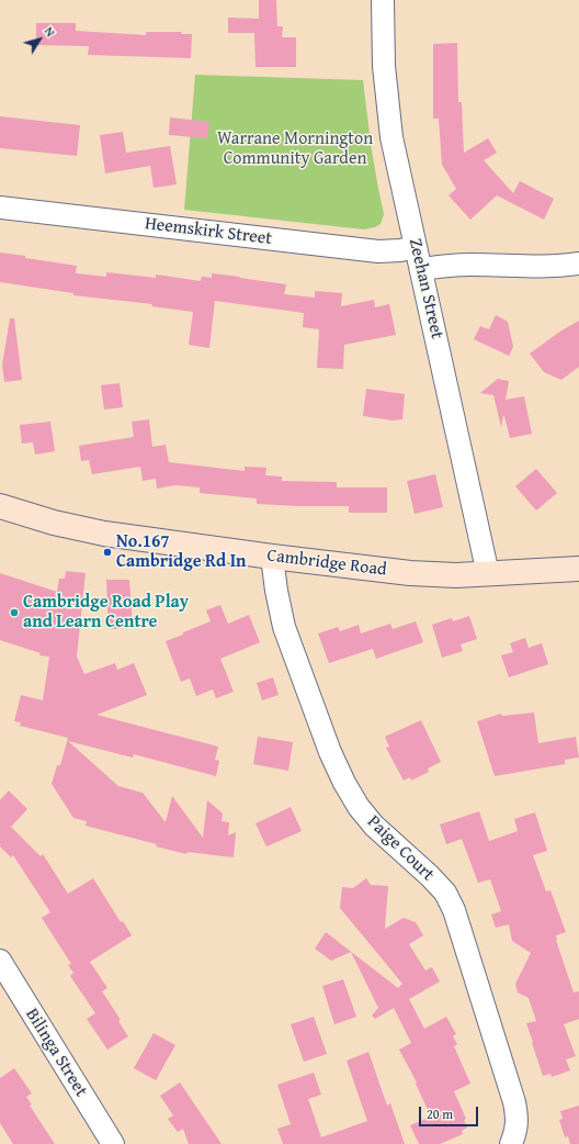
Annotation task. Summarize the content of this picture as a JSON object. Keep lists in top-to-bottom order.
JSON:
{
  "streets": {
    "main road": ["Cambridge Road"],
    "street": [
      "Heemskirk Street",
      "Zeehan Street",
      "Paige Court",
      "Bilinga Street"
    ]
  },
  "crossings": [
    ["Heemskirk Street", "Zeehan Street"],
    ["Zeehan Street", "Cambridge Road"],
    ["Cambridge Road", "Paige Court"]
  ],
  "parks": ["Warrane Mornington Community Garden"],
  "places": ["No.167 Cambridge Rd In", "Cambridge Road Play and Learn Centre"],
  "scale_bar": "20 m",
  "north": "top right"
}
